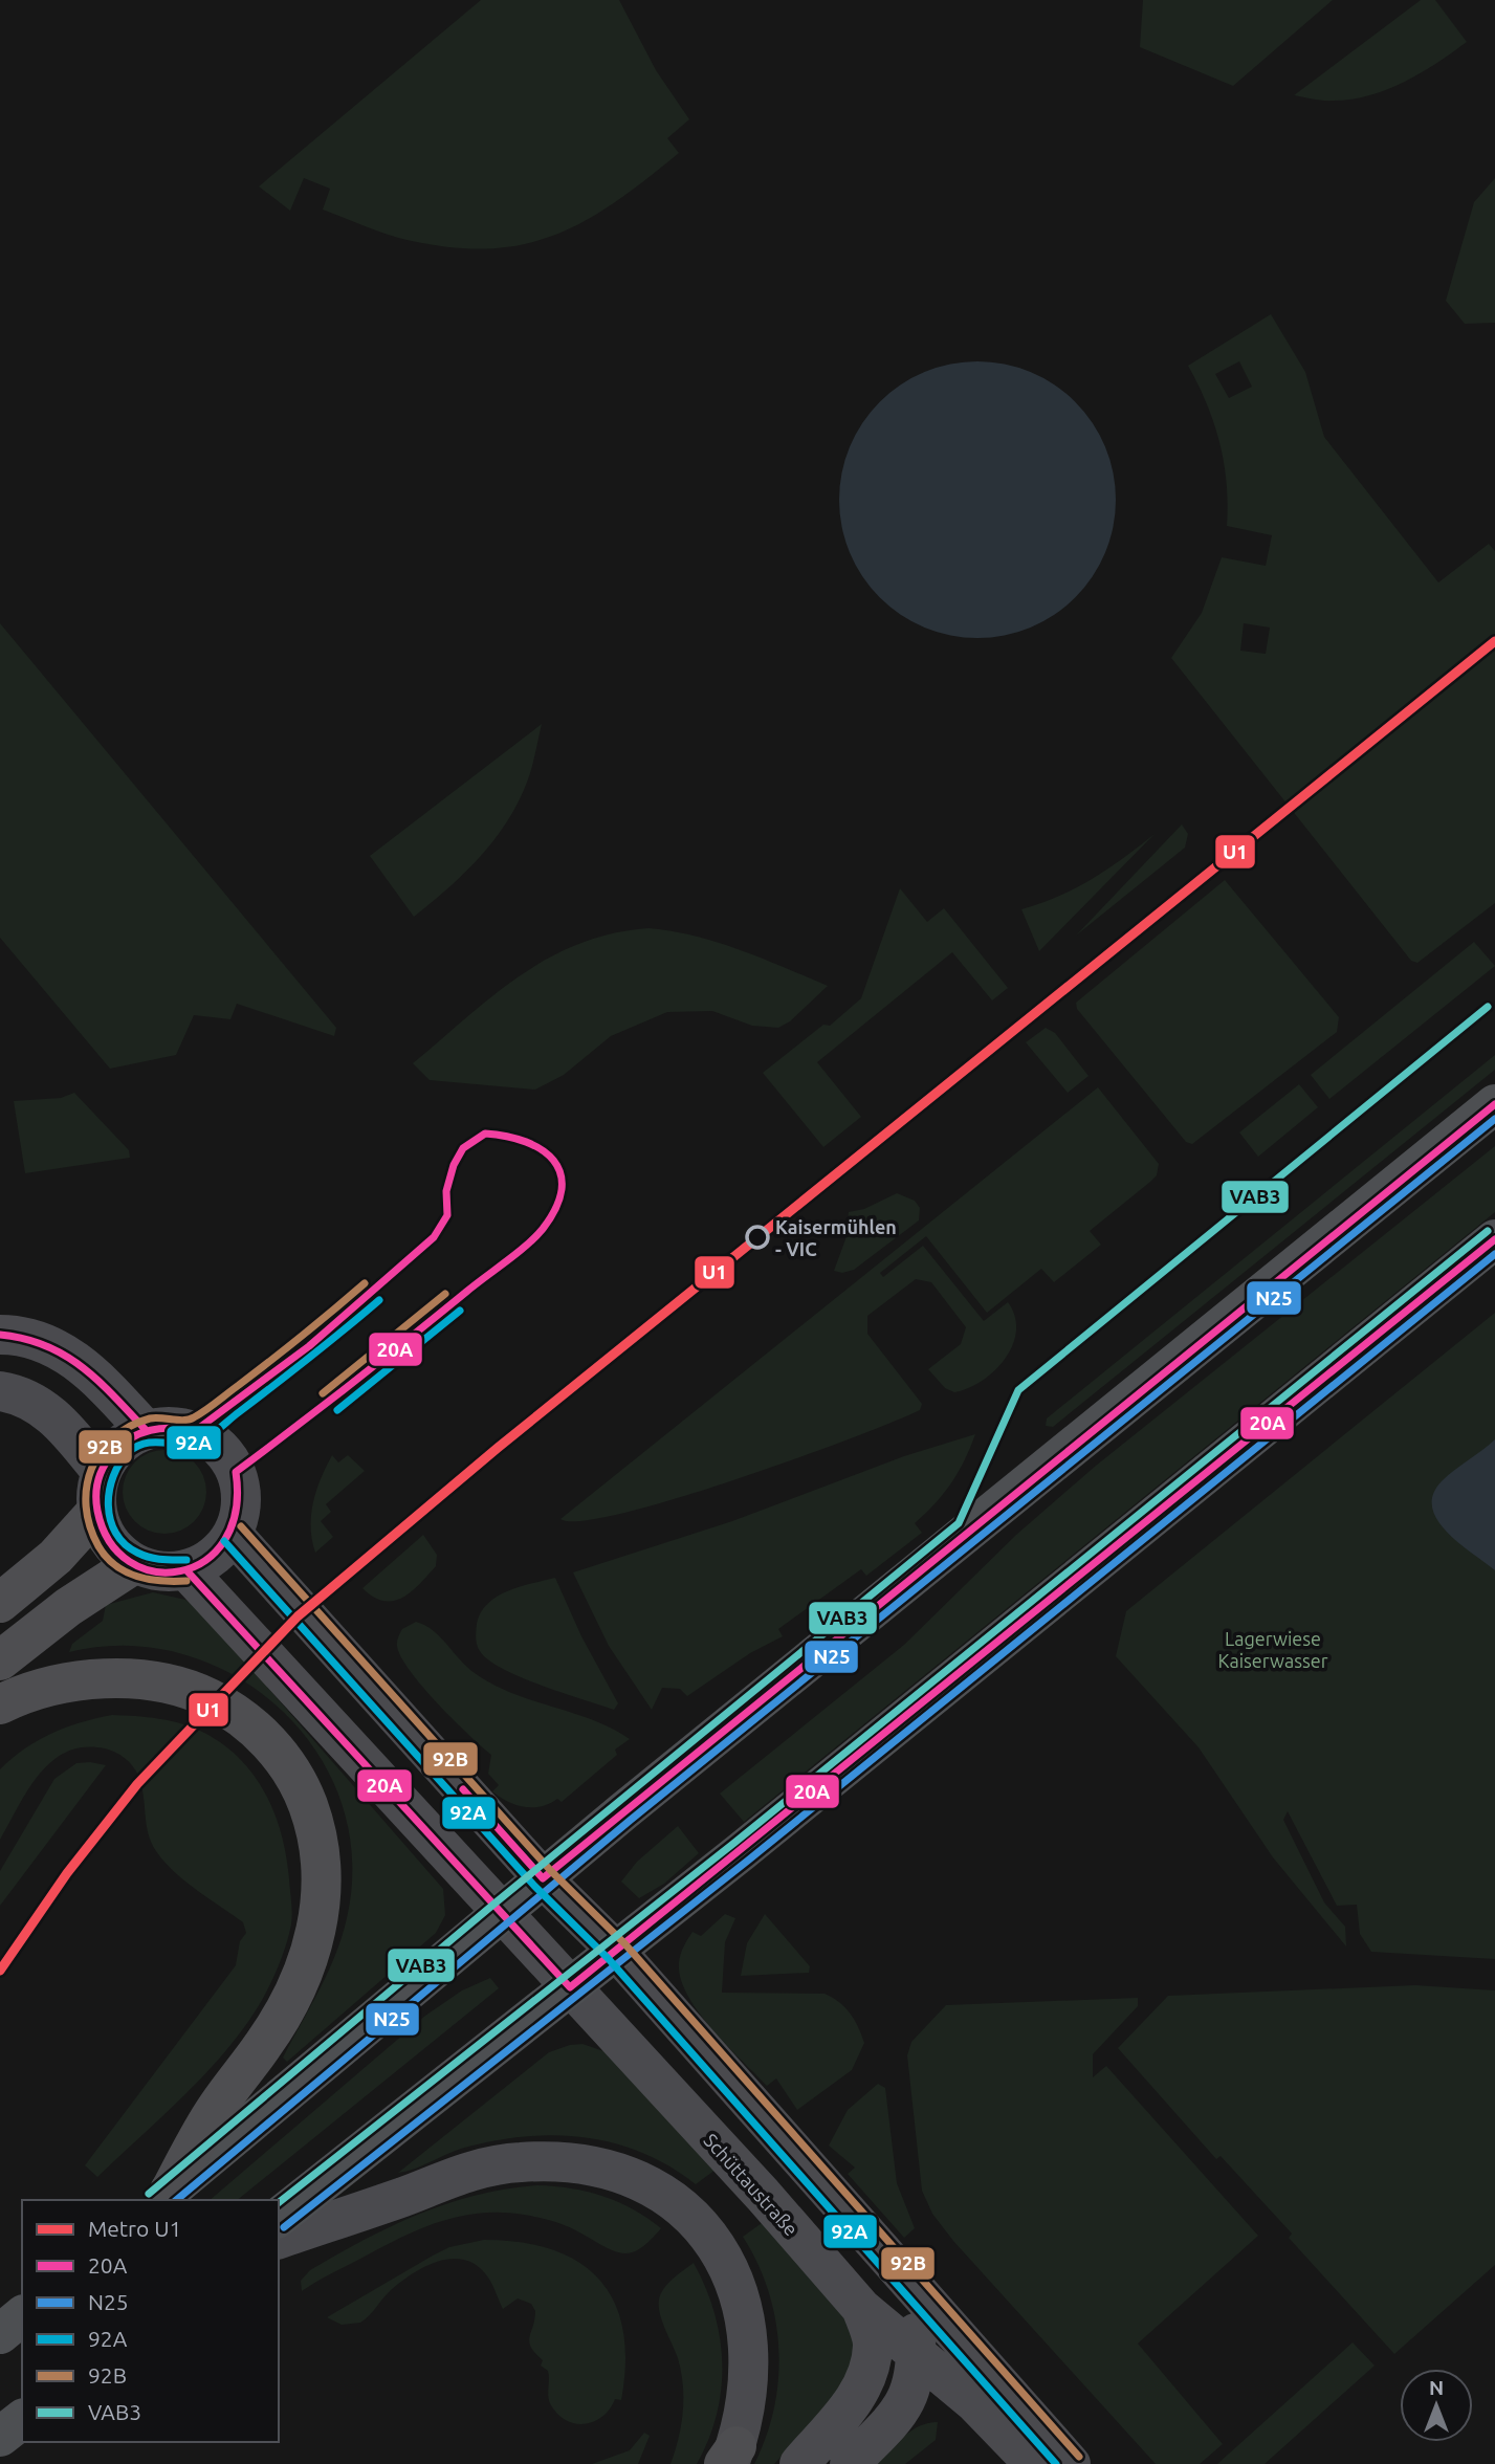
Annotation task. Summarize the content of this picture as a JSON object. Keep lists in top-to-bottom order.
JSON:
{
  "streets": {
    "main road": ["Schüttaustraße"]
  },
  "parks": ["Lagerwiese Kaiserwasser"],
  "places": ["Kaisermühlen - VIC"],
  "lines": [
    "metro line U1",
    "transit line VAB3",
    "transit line 20A",
    "transit line N25",
    "transit line 92B",
    "transit line 92A"
  ],
  "legend": [
    "Metro U1",
    "20A",
    "N25",
    "92A",
    "92B",
    "VAB3"
  ],
  "north": "top"
}
